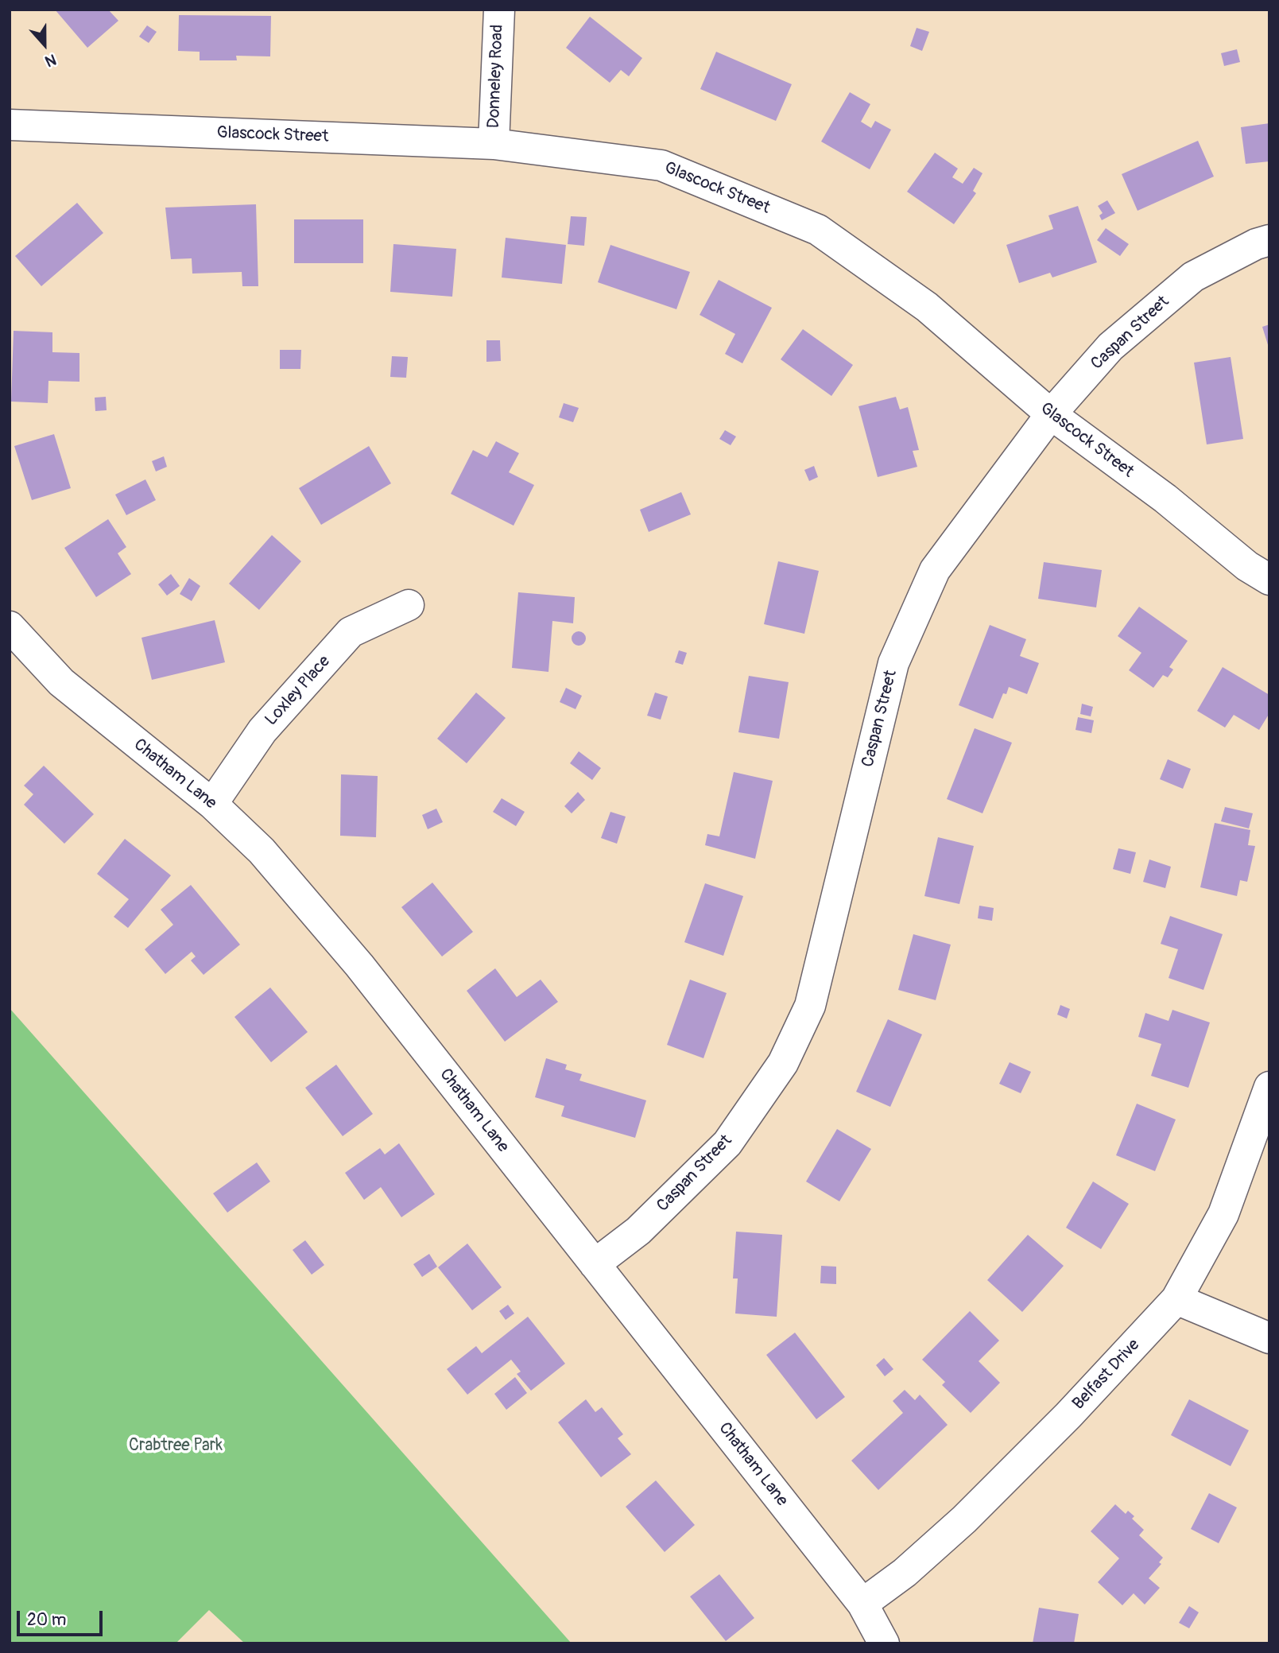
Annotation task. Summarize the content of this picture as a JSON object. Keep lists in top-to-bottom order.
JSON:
{
  "streets": {
    "street": [
      "Donneley Road",
      "Glascock Street",
      "Caspan Street",
      "Loxley Place",
      "Chatham Lane",
      "Belfast Drive"
    ]
  },
  "crossings": [
    ["Donneley Road", "Glascock Street"],
    ["Glascock Street", "Caspan Street"],
    ["Caspan Street", "Chatham Lane"],
    ["Loxley Place", "Chatham Lane"],
    ["Chatham Lane", "Belfast Drive"]
  ],
  "parks": ["Crabtree Park"],
  "scale_bar": "20 m",
  "north": "bottom"
}
